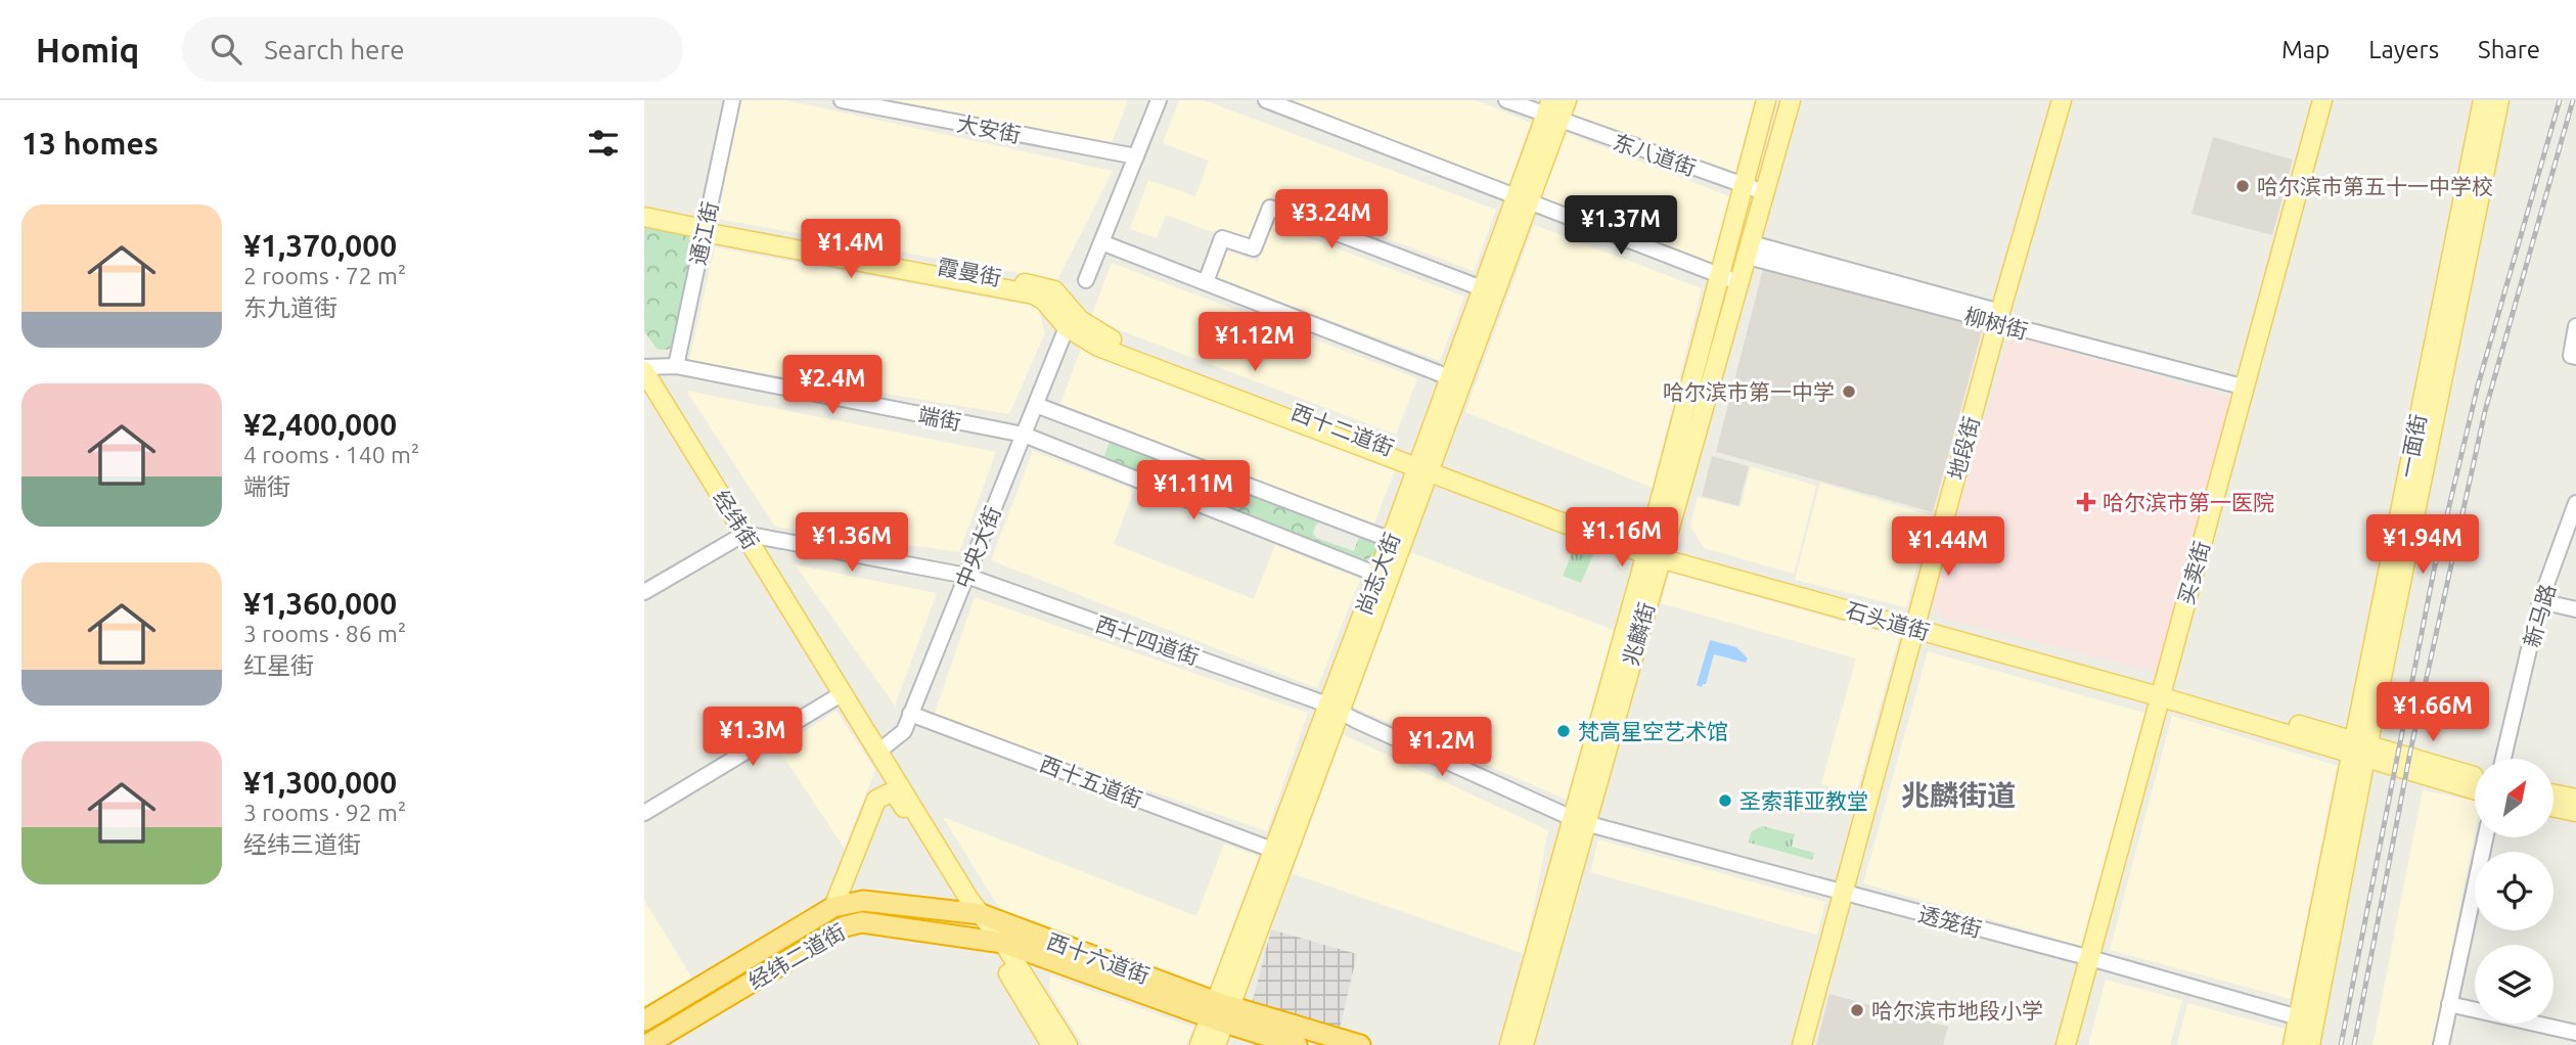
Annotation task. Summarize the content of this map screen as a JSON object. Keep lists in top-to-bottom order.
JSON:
{
  "streets": {
    "highway": ["经纬二道街", "西十六道街"],
    "main road": [
      "霞曼街",
      "西十二道街",
      "一面街",
      "地段街",
      "经纬街",
      "买卖街",
      "尚志大街",
      "石头道街",
      "兆麟街"
    ],
    "street": [
      "大安街",
      "东八道街",
      "通江街",
      "柳树街",
      "端街",
      "中央大街",
      "新马路",
      "西十四道街",
      "西十五道街",
      "透笼街"
    ]
  },
  "crossings": [
    ["东八道街", "尚志大街"],
    ["东八道街", "兆麟街"],
    ["通江街", "霞曼街"],
    ["通江街", "端街"],
    ["霞曼街", "西十二道街"],
    ["霞曼街", "中央大街"],
    ["柳树街", "地段街"],
    ["柳树街", "买卖街"],
    ["柳树街", "兆麟街"],
    ["端街", "经纬街"],
    ["端街", "中央大街"],
    ["端街", "尚志大街"],
    ["西十二道街", "中央大街"],
    ["西十二道街", "尚志大街"],
    ["西十二道街", "石头道街"],
    ["一面街", "石头道街"],
    ["一面街", "透笼街"],
    ["地段街", "石头道街"],
    ["地段街", "透笼街"],
    ["经纬街", "中央大街"],
    ["经纬街", "西十四道街"],
    ["经纬街", "经纬二道街"],
    ["经纬街", "西十六道街"],
    ["中央大街", "西十四道街"],
    ["中央大街", "西十五道街"],
    ["买卖街", "石头道街"],
    ["买卖街", "透笼街"],
    ["尚志大街", "石头道街"],
    ["尚志大街", "西十四道街"],
    ["尚志大街", "西十五道街"],
    ["尚志大街", "透笼街"],
    ["尚志大街", "西十六道街"],
    ["石头道街", "兆麟街"],
    ["兆麟街", "透笼街"],
    ["西十四道街", "透笼街"],
    ["经纬二道街", "西十六道街"]
  ],
  "districts": ["兆麟街道"],
  "places": {
    "other": [
      "哈尔滨市第五十一中学校",
      "哈尔滨市第一中学",
      "梵高星空艺术馆",
      "圣索菲亚教堂",
      "哈尔滨市地段小学"
    ],
    "health": ["哈尔滨市第一医院"]
  },
  "north": "top right",
  "page": {
    "header": "Homiq",
    "search": "Search here",
    "nav": ["Map", "Layers", "Share"],
    "heading": "13 homes",
    "list": [
      {
        "name": "¥1,370,000",
        "note": "2 rooms · 72 m² · 东九道街"
      },
      {
        "name": "¥2,400,000",
        "note": "4 rooms · 140 m² · 端街"
      },
      {
        "name": "¥1,360,000",
        "note": "3 rooms · 86 m² · 红星街"
      },
      {
        "name": "¥1,300,000",
        "note": "3 rooms · 92 m² · 经纬三道街"
      }
    ],
    "price": [
      "¥3.24M",
      "¥1.37M",
      "¥1.4M",
      "¥1.12M",
      "¥2.4M",
      "¥1.11M",
      "¥1.16M",
      "¥1.36M",
      "¥1.94M",
      "¥1.44M",
      "¥1.66M",
      "¥1.3M",
      "¥1.2M"
    ]
  }
}
